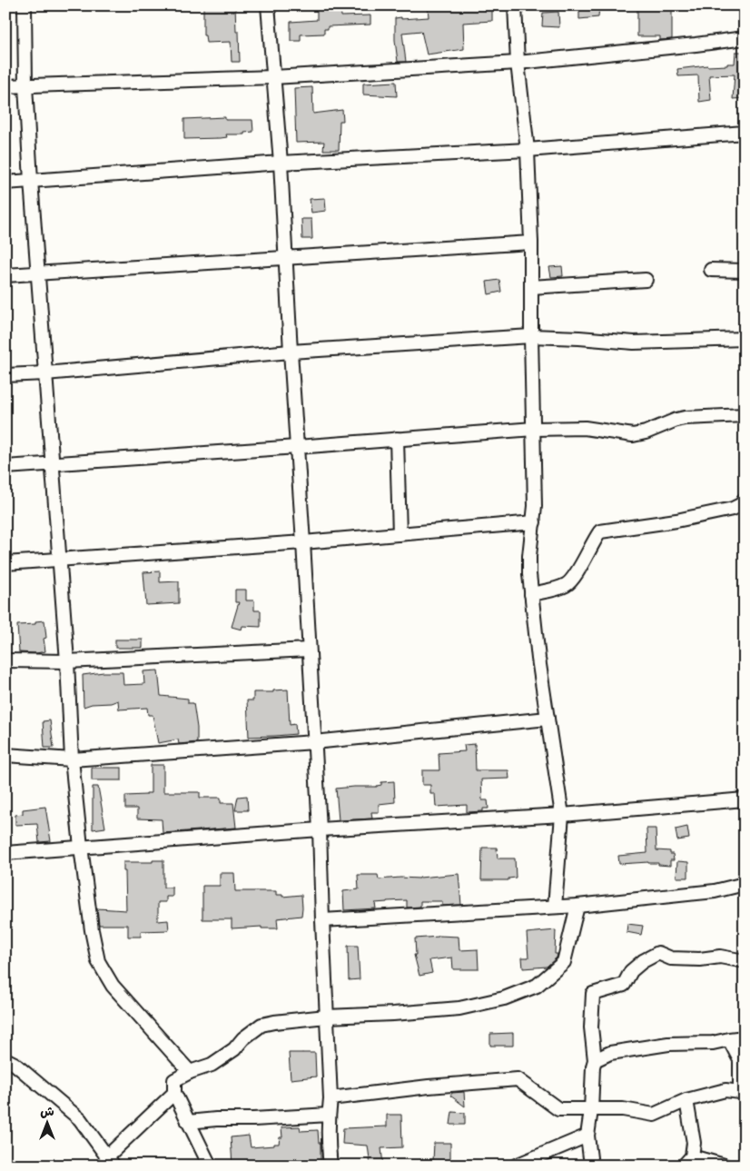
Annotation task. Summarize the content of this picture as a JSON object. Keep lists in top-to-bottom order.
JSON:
{
  "north": "top"
}
